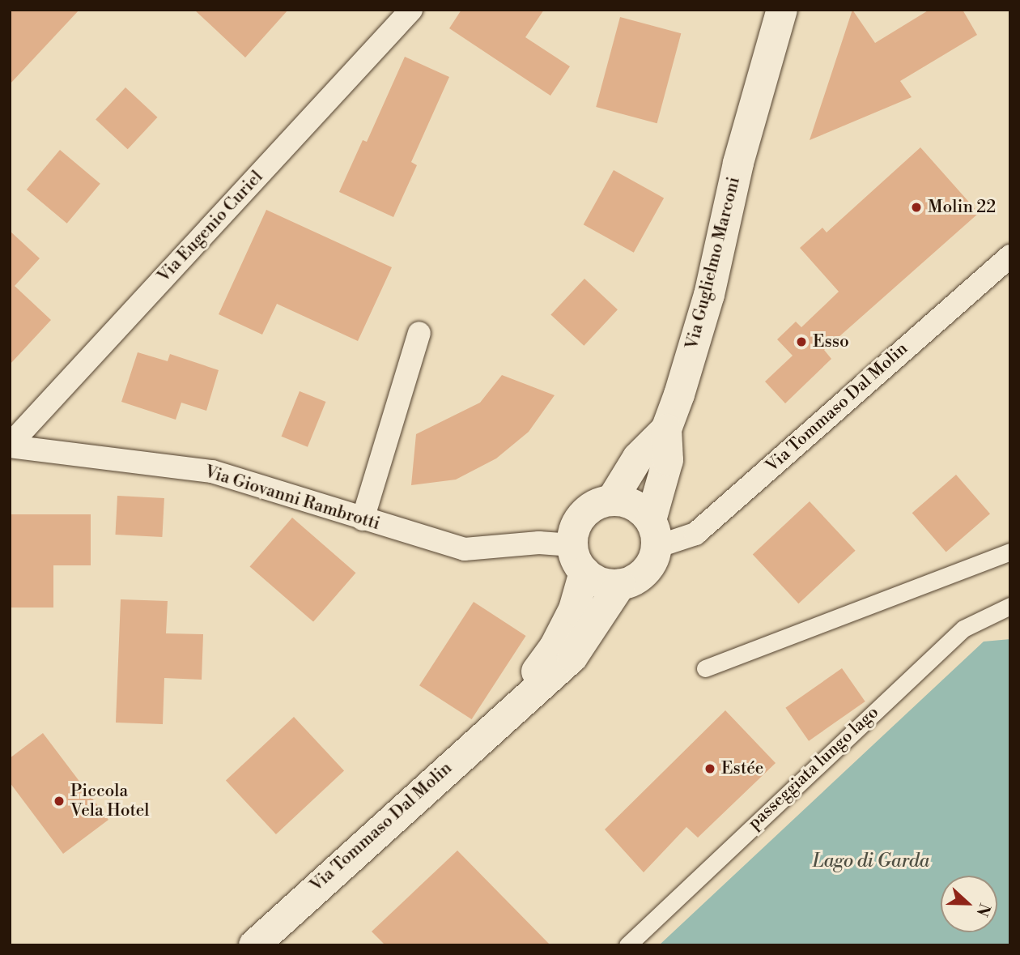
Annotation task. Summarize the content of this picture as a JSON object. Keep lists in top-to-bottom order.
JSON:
{
  "streets": {
    "main road": ["Via Guglielmo Marconi", "Via Tommaso Dal Molin"],
    "street": ["Via Eugenio Curiel", "Via Giovanni Rambrotti", "passeggiata lungo lago"]
  },
  "crossings": [
    ["Via Eugenio Curiel", "Via Giovanni Rambrotti"],
    ["Via Guglielmo Marconi", "Via Tommaso Dal Molin"],
    ["Via Guglielmo Marconi", "Via Giovanni Rambrotti"],
    ["Via Tommaso Dal Molin", "Via Giovanni Rambrotti"]
  ],
  "water": ["Lago di Garda"],
  "places": [
    "Molin 22",
    "Esso",
    "Estée",
    "Piccola Vela Hotel"
  ],
  "north": "right"
}
